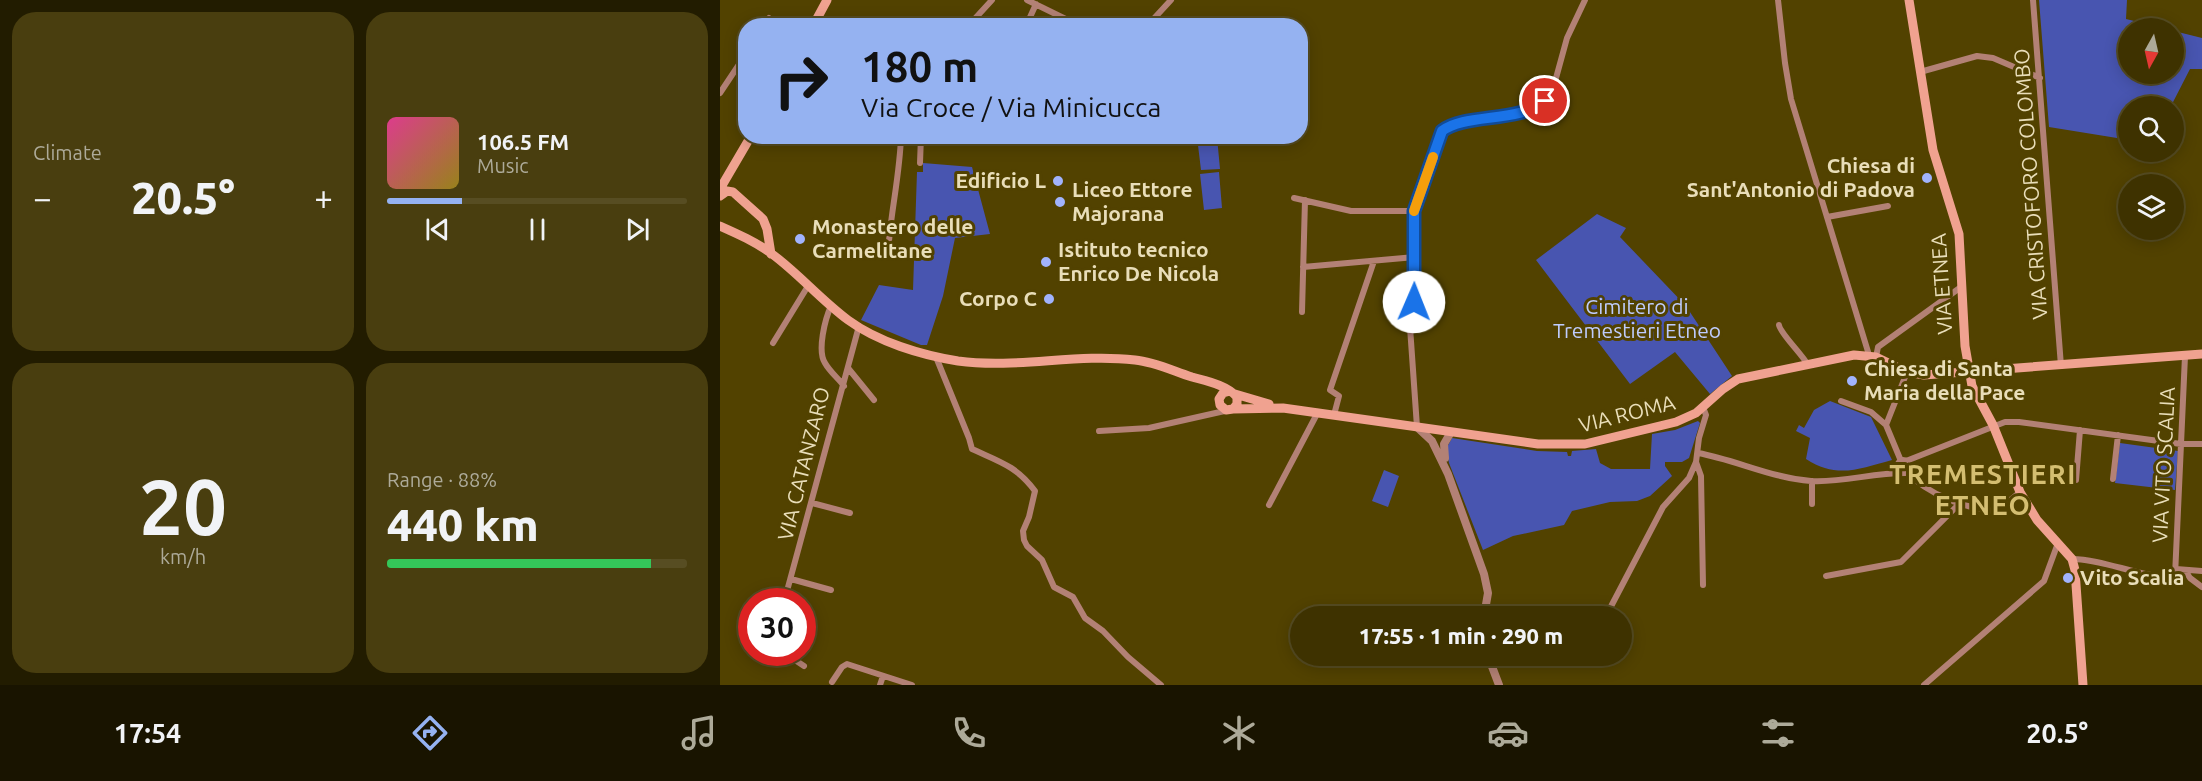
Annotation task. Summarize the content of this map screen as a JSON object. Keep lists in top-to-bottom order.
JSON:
{
  "streets": {
    "main road": ["VIA ETNEA", "VIA ROMA"],
    "street": ["VIA CRISTOFORO COLOMBO", "VIA CATANZARO", "VIA VITO SCALIA"]
  },
  "districts": ["TREMESTIERI ETNEO"],
  "parks": ["Cimitero di Tremestieri Etneo"],
  "places": [
    "Chiesa di Sant'Antonio di Padova",
    "Edificio L",
    "Liceo Ettore Majorana",
    "Monastero delle Carmelitane",
    "Istituto tecnico Enrico De Nicola",
    "Corpo C",
    "Chiesa di Santa Maria della Pace",
    "Vito Scalia"
  ],
  "north": "bottom",
  "page": {
    "tile": [
      "Climate",
      ["20", "km/h"],
      ["Range · 88%", "440 km"]
    ],
    "turn": ["180 m", "Via Croce / Via Minicucca"],
    "song": ["106.5 FM", "Music"],
    "heat": ["−", "20.5°", "+"],
    "limit": "30",
    "trip": "17:55 · 1 min · 290 m",
    "tabs": ["17:54", "20.5°"]
  }
}
